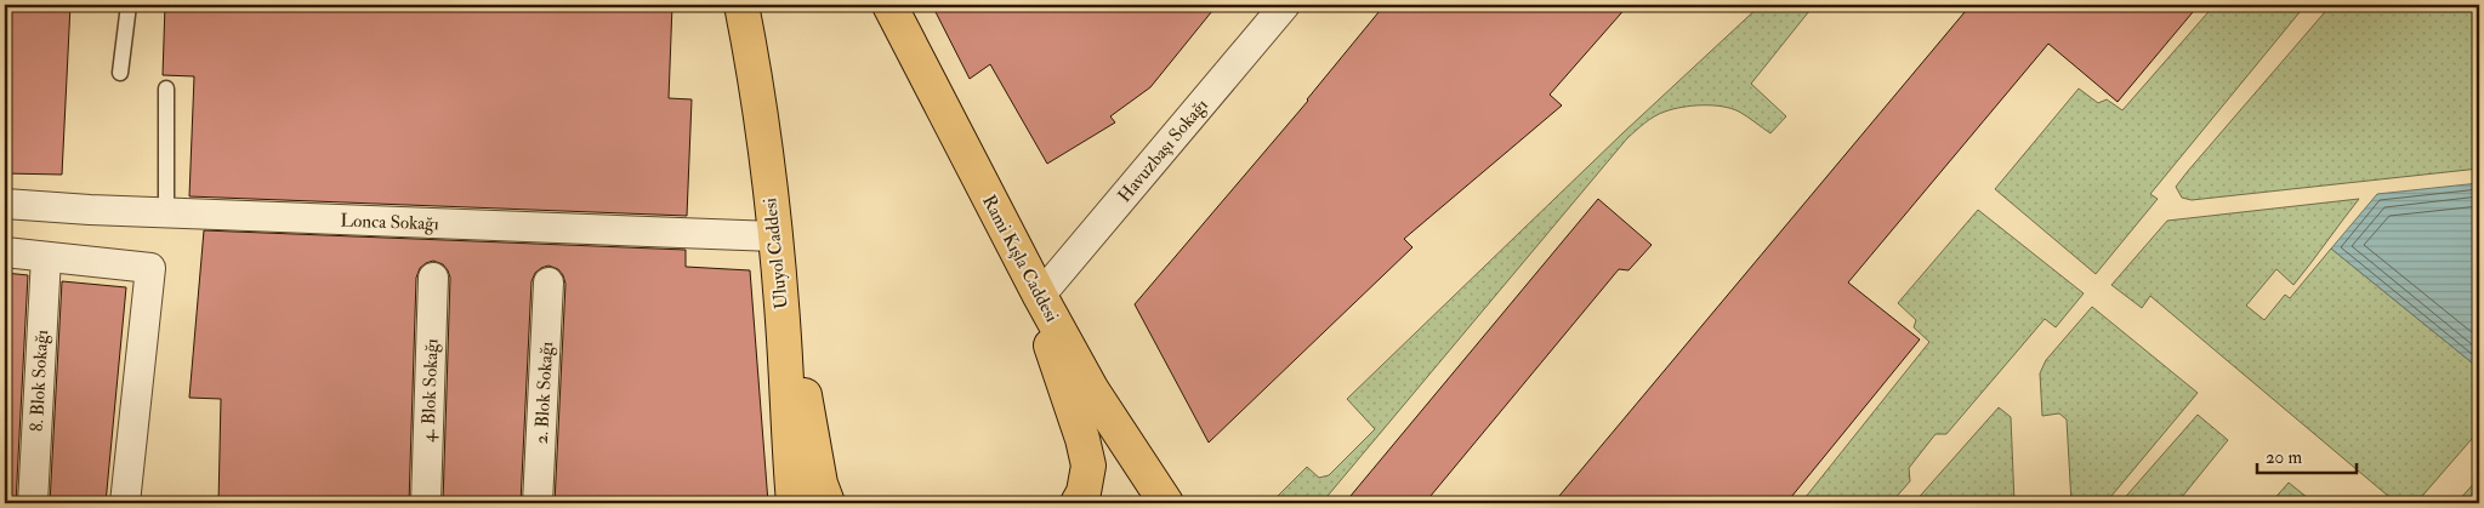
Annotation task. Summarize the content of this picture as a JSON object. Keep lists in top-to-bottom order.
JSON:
{
  "streets": {
    "main road": ["Uluyol Caddesi", "Rami Kışla Caddesi"],
    "street": [
      "Havuzbaşı Sokağı",
      "Lonca Sokağı",
      "8. Blok Sokağı",
      "4. Blok Sokağı",
      "2. Blok Sokağı"
    ]
  },
  "crossings": [
    ["Havuzbaşı Sokağı", "Rami Kışla Caddesi"],
    ["Lonca Sokağı", "Uluyol Caddesi"]
  ],
  "scale_bar": "20 m"
}
